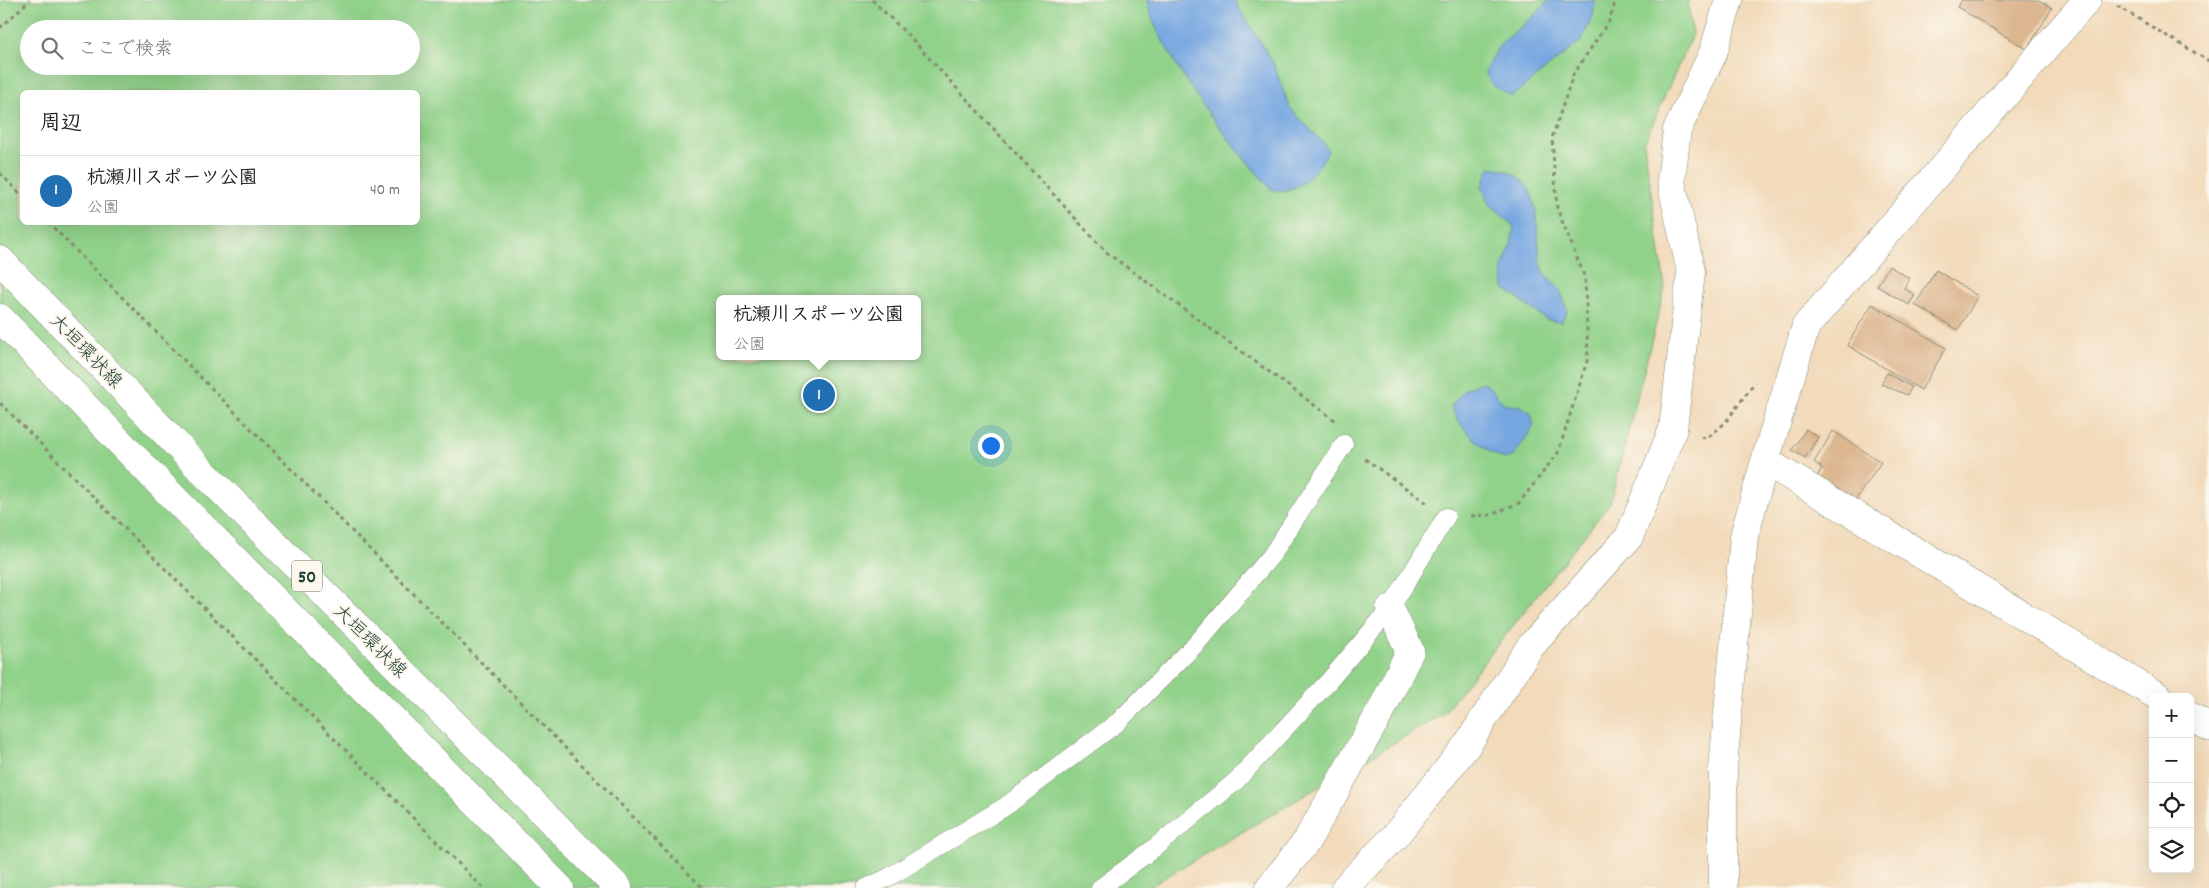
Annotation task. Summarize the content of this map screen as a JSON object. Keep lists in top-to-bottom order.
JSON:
{
  "streets": {
    "street": ["大垣環状線", "50"]
  },
  "page": {
    "search": "ここで検索",
    "heading": "周辺",
    "list": [
      {
        "mark": "1",
        "name": "杭瀬川スポーツ公園",
        "note": "公園",
        "value": "40 m"
      }
    ],
    "popup": ["杭瀬川スポーツ公園", "公園"],
    "pins": "1",
    "map_buttons": ["+", "−"]
  }
}
